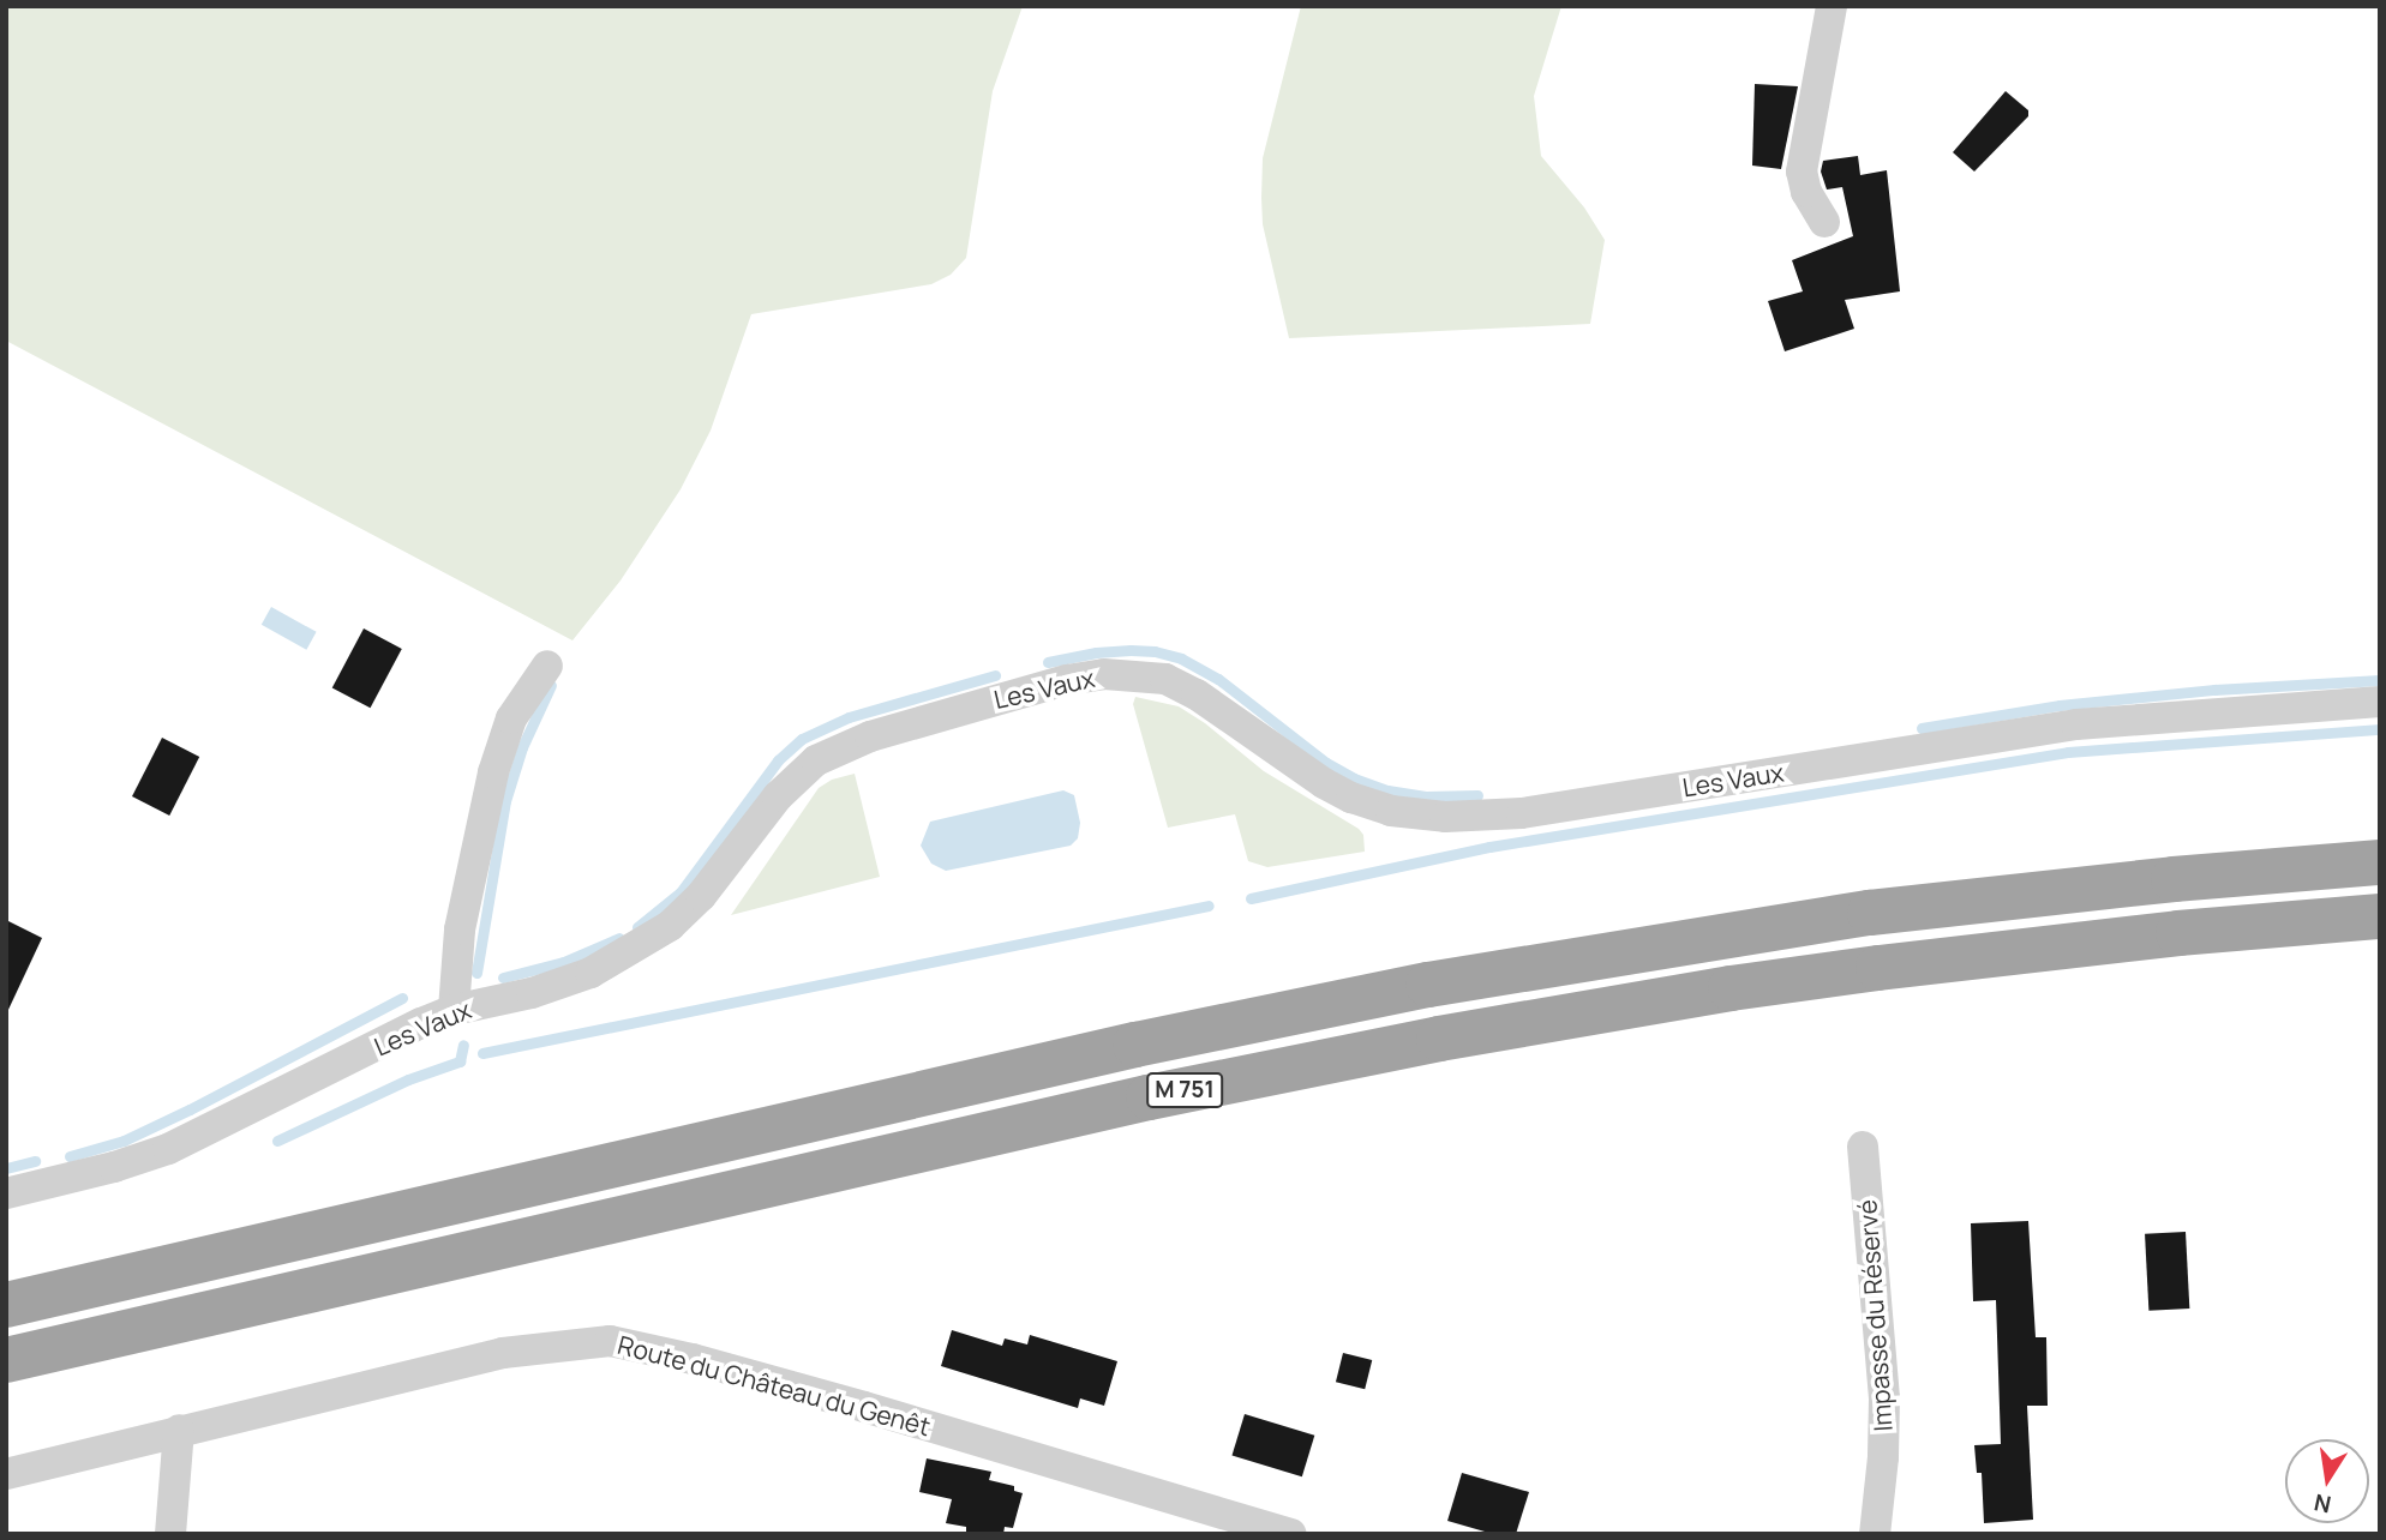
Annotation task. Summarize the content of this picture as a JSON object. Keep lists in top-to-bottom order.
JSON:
{
  "streets": {
    "highway": ["M 751"],
    "street": ["Les Vaux", "Impasse du Réservé", "Route du Château du Genêt"]
  },
  "north": "bottom"
}
